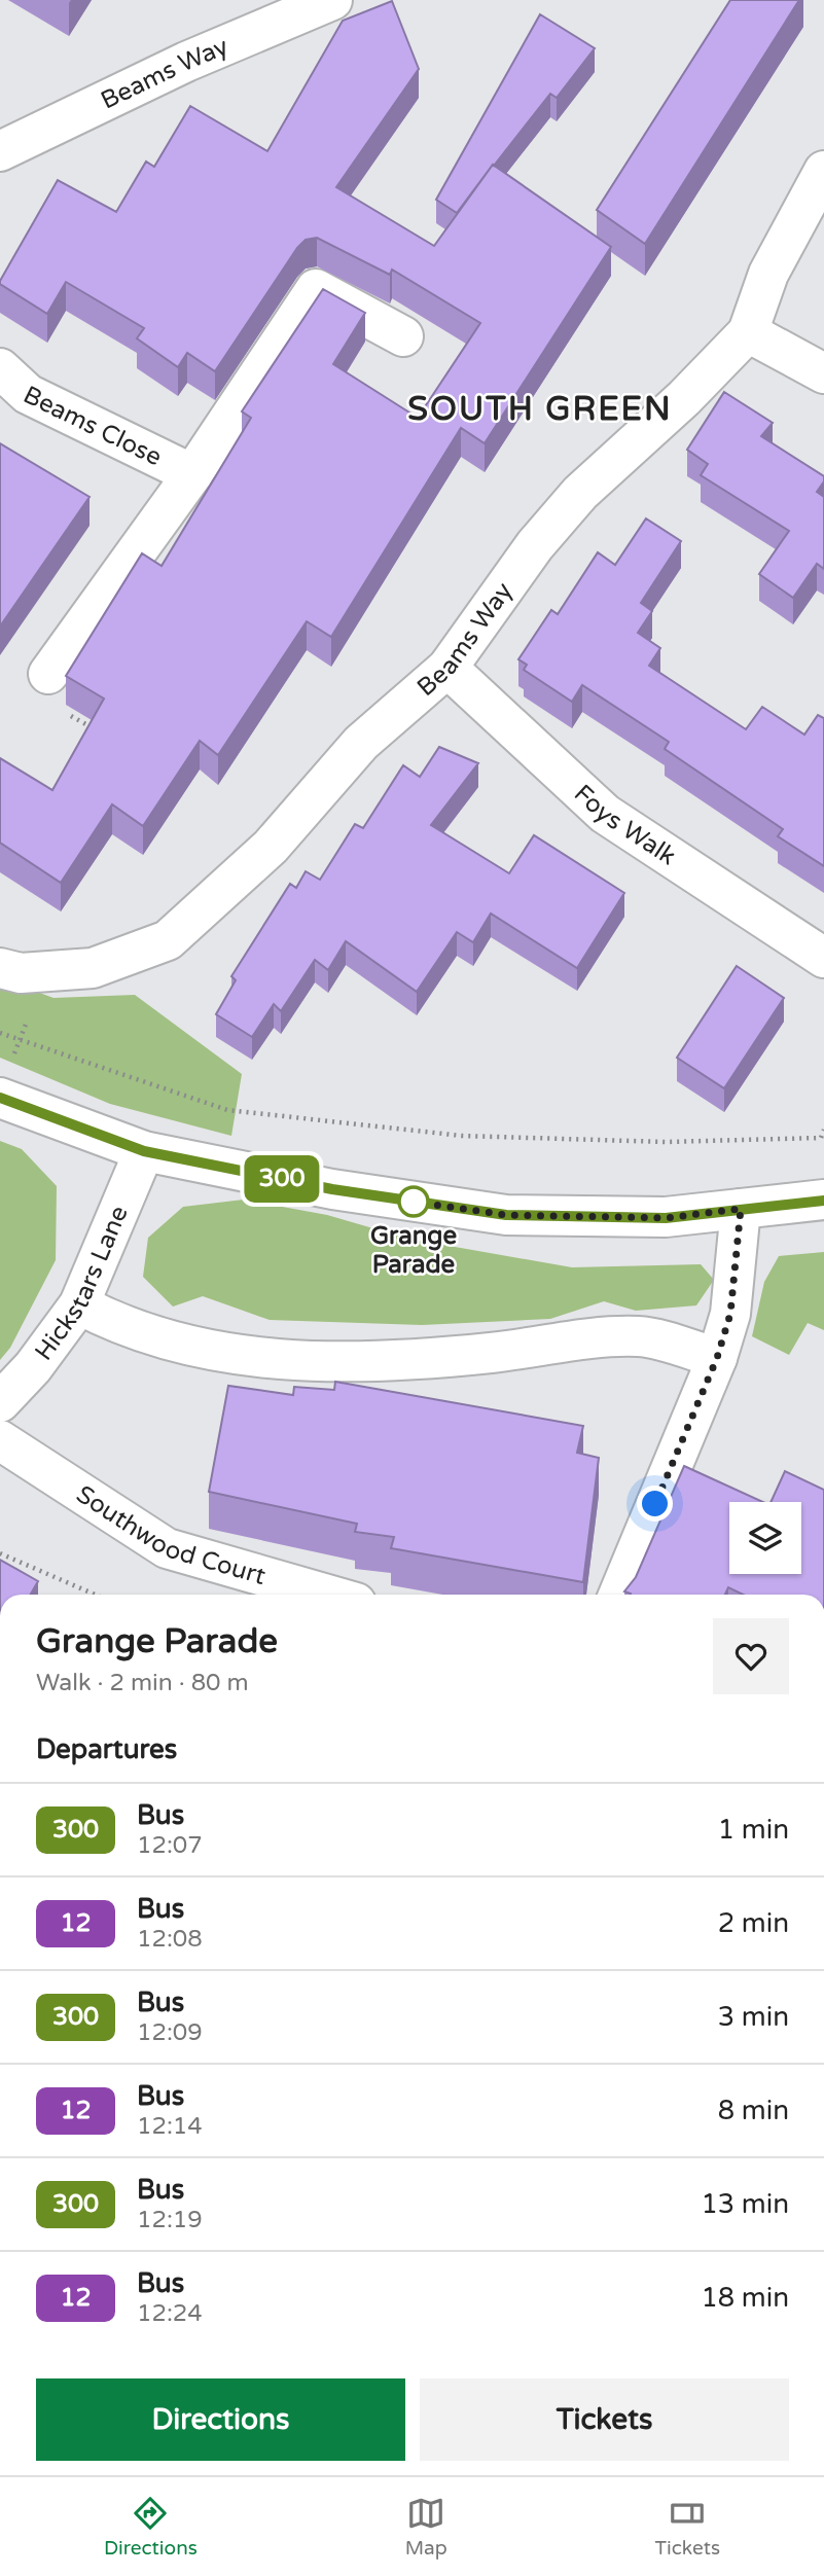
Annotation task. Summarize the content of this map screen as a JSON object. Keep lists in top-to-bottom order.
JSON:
{
  "streets": {
    "street": [
      "Beams Way",
      "Beams Close",
      "Foys Walk",
      "Hickstars Lane",
      "Southwood Court"
    ]
  },
  "crossings": [
    ["Beams Way", "Foys Walk"]
  ],
  "districts": ["SOUTH GREEN"],
  "places": ["Grange Parade"],
  "lines": ["bus line 300"],
  "page": {
    "on_map": "300",
    "heading": [
      ["Grange Parade", "Walk · 2 min · 80 m"],
      "Departures"
    ],
    "list": [
      {
        "mark": "300",
        "name": "Bus",
        "note": "12:07",
        "value": "1 min"
      },
      {
        "mark": "12",
        "name": "Bus",
        "note": "12:08",
        "value": "2 min"
      },
      {
        "mark": "300",
        "name": "Bus",
        "note": "12:09",
        "value": "3 min"
      },
      {
        "mark": "12",
        "name": "Bus",
        "note": "12:14",
        "value": "8 min"
      },
      {
        "mark": "300",
        "name": "Bus",
        "note": "12:19",
        "value": "13 min"
      },
      {
        "mark": "12",
        "name": "Bus",
        "note": "12:24",
        "value": "18 min"
      }
    ],
    "buttons": ["Directions", "Tickets"],
    "tabs": ["Directions", "Map", "Tickets"]
  }
}
